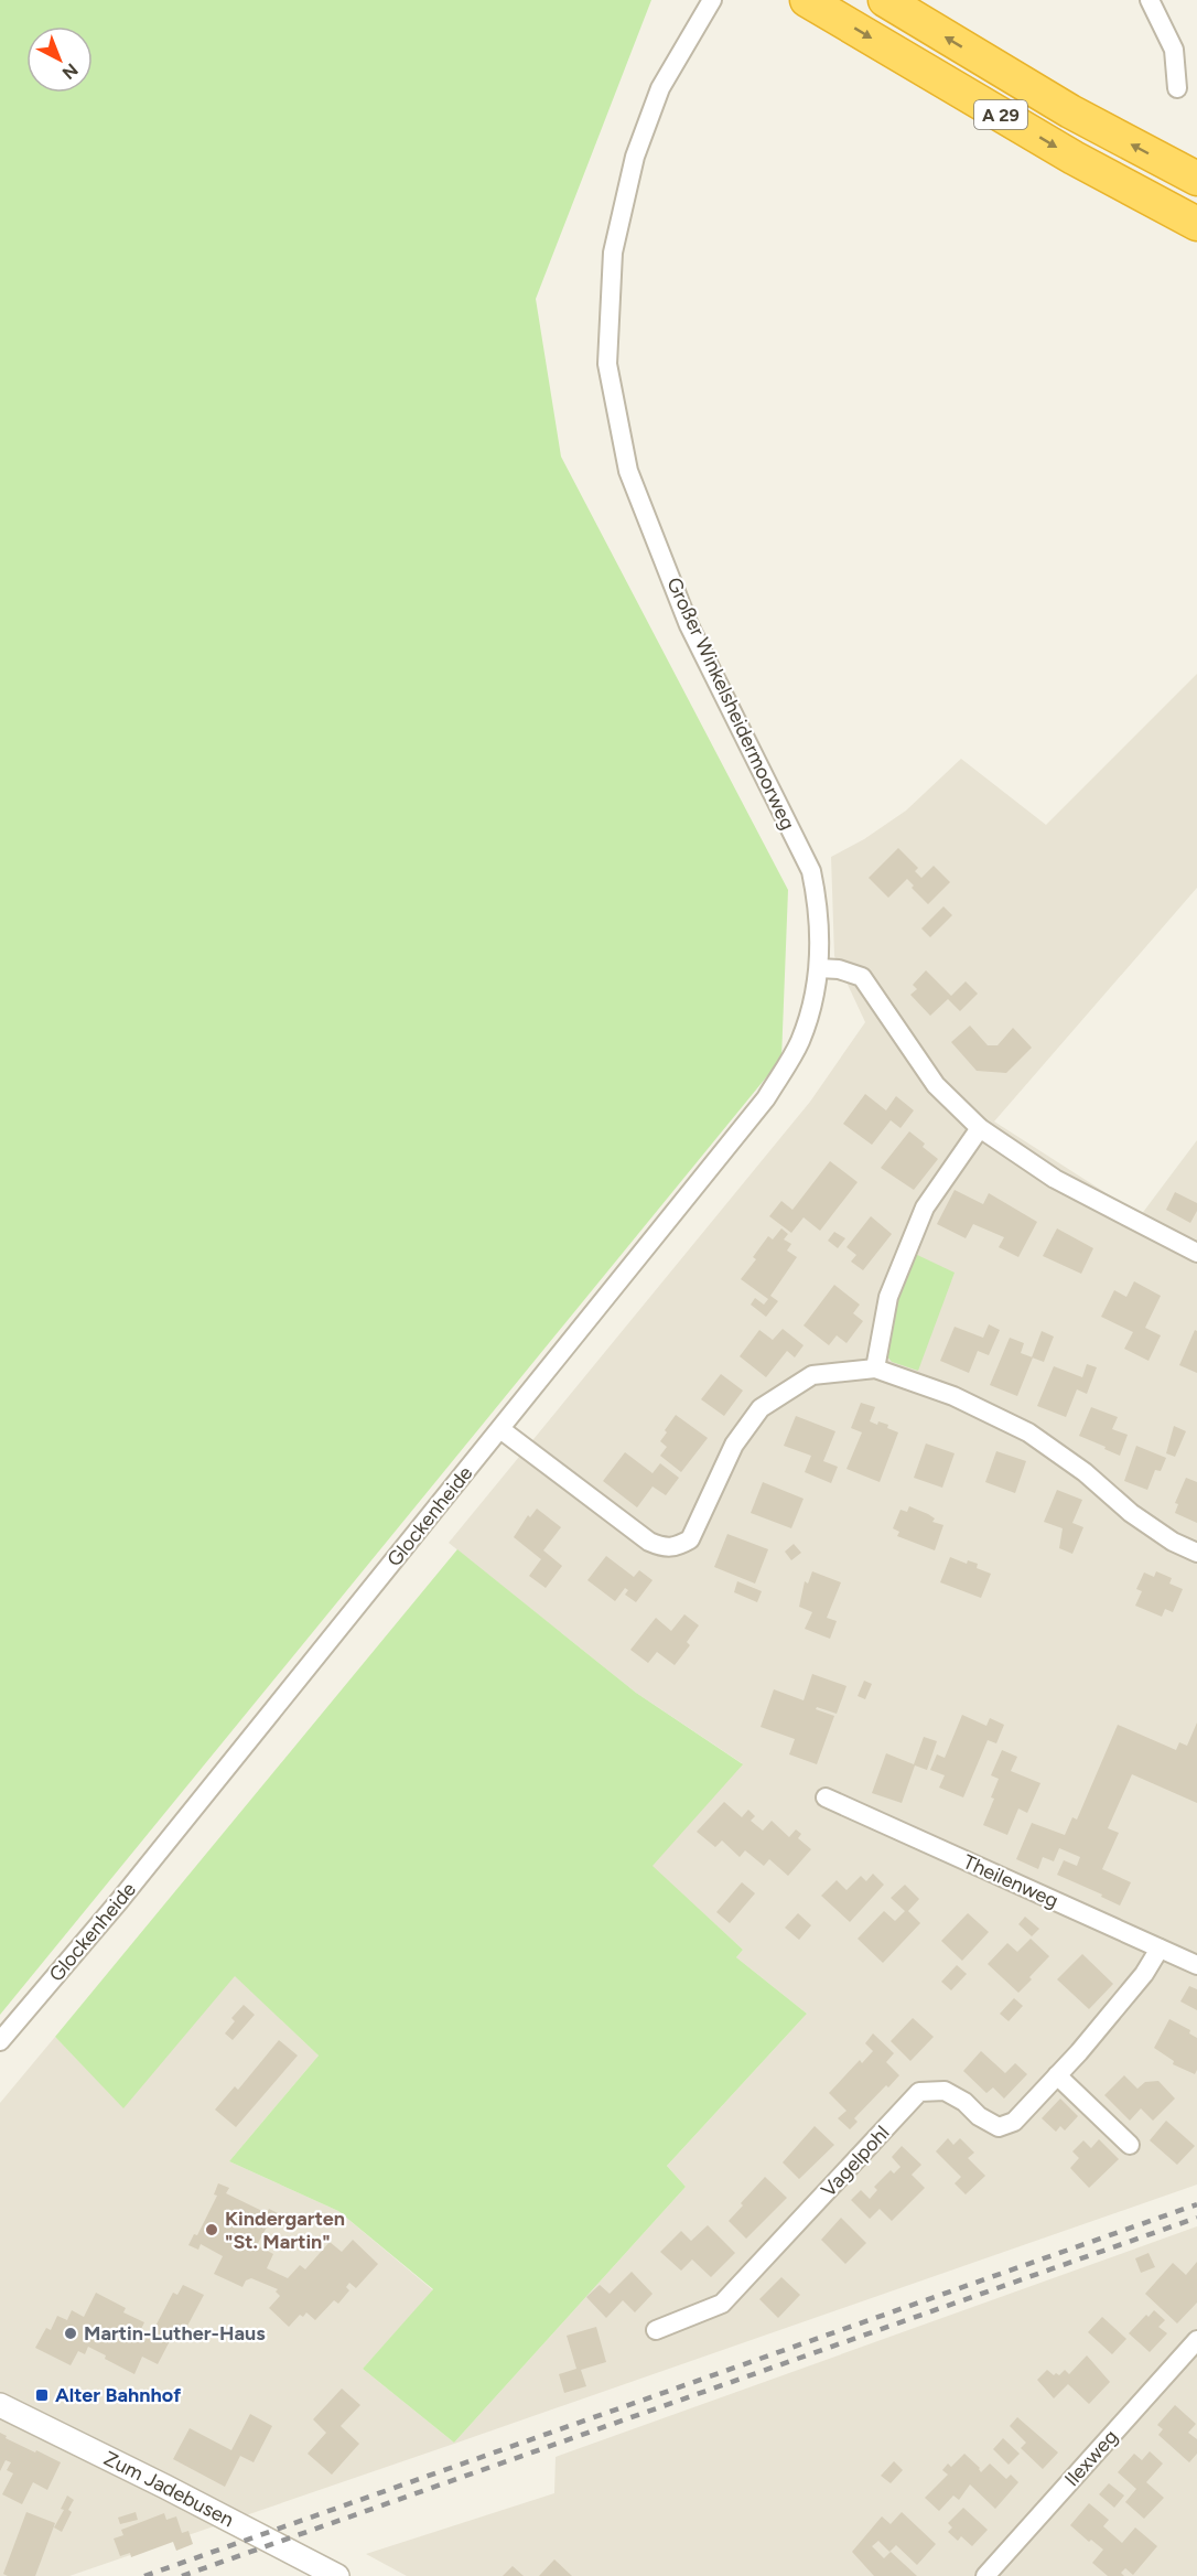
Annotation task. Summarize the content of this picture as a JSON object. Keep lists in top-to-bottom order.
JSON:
{
  "streets": {
    "highway": ["A 29"],
    "street": [
      "Großer Winkelsheidermoorweg",
      "Glockenheide",
      "Theilenweg",
      "Vagelpohl",
      "Ilexweg",
      "Zum Jadebusen"
    ]
  },
  "crossings": [
    ["Großer Winkelsheidermoorweg", "Glockenheide"],
    ["Theilenweg", "Vagelpohl"]
  ],
  "places": {
    "other": ["Kindergarten \"St. Martin\"", "Martin-Luther-Haus"],
    "transit": ["Alter Bahnhof"]
  },
  "north": "bottom right"
}
